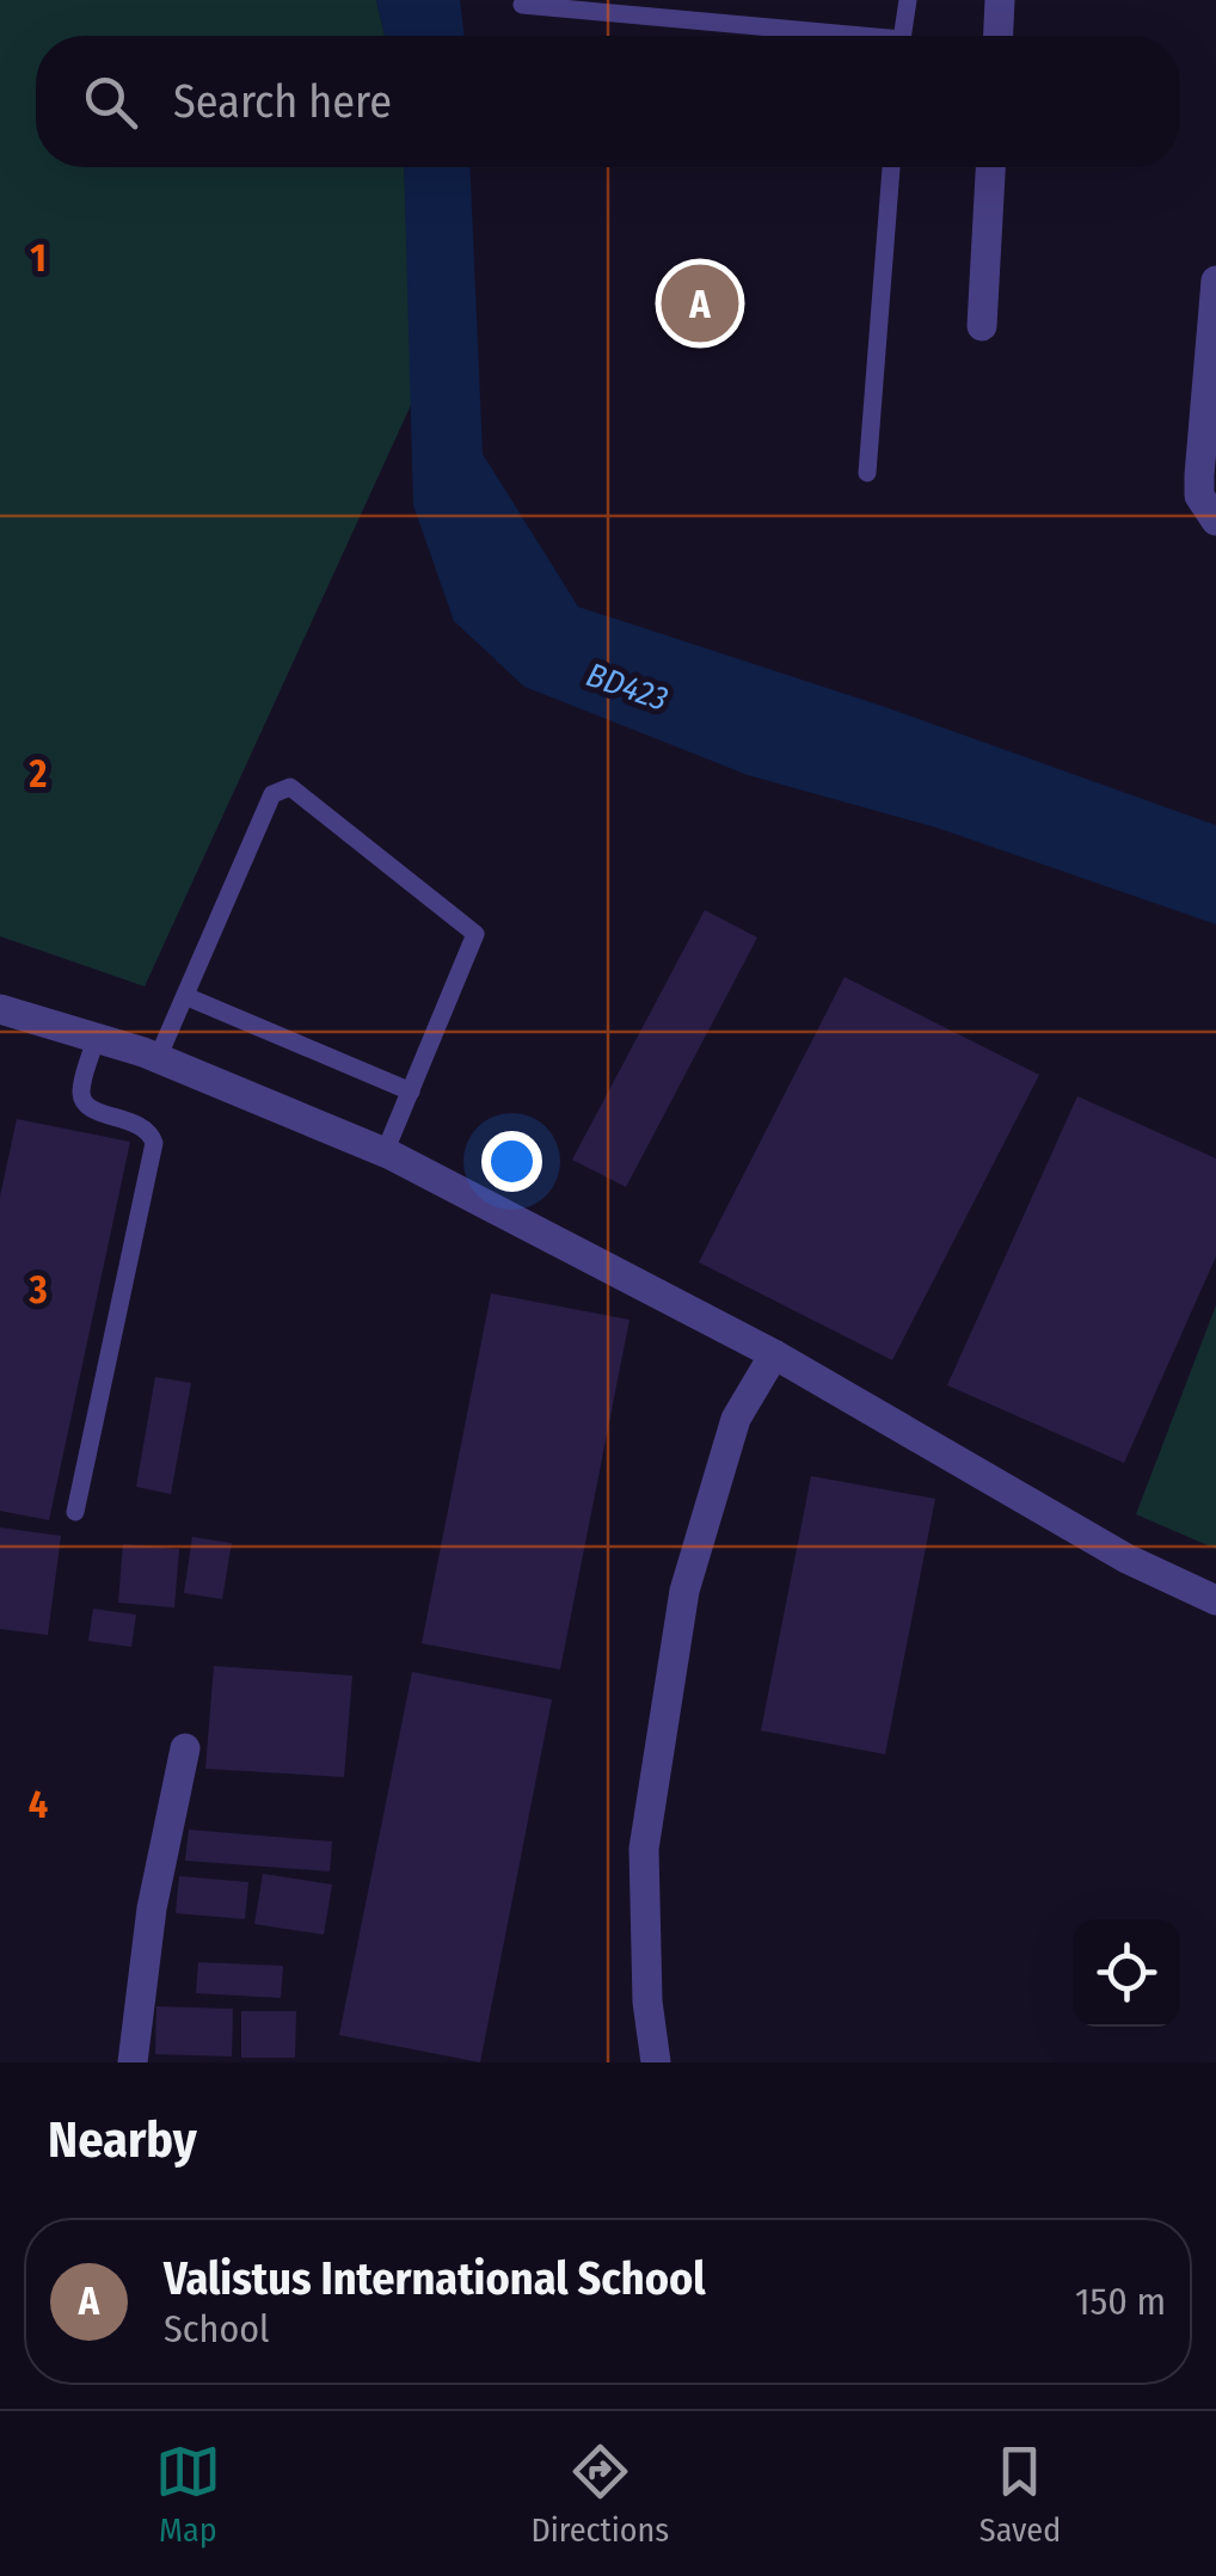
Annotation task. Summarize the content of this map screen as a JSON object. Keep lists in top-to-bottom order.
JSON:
{
  "water": ["BD423"],
  "page": {
    "search": "Search here",
    "pins": "A",
    "heading": "Nearby",
    "list": [
      {
        "mark": "A",
        "name": "Valistus International School",
        "note": "School",
        "value": "150 m"
      }
    ],
    "nav": ["Map", "Directions", "Saved"]
  },
  "grid": {
    "rows": [
      "1",
      "2",
      "3",
      "4"
    ]
  }
}
